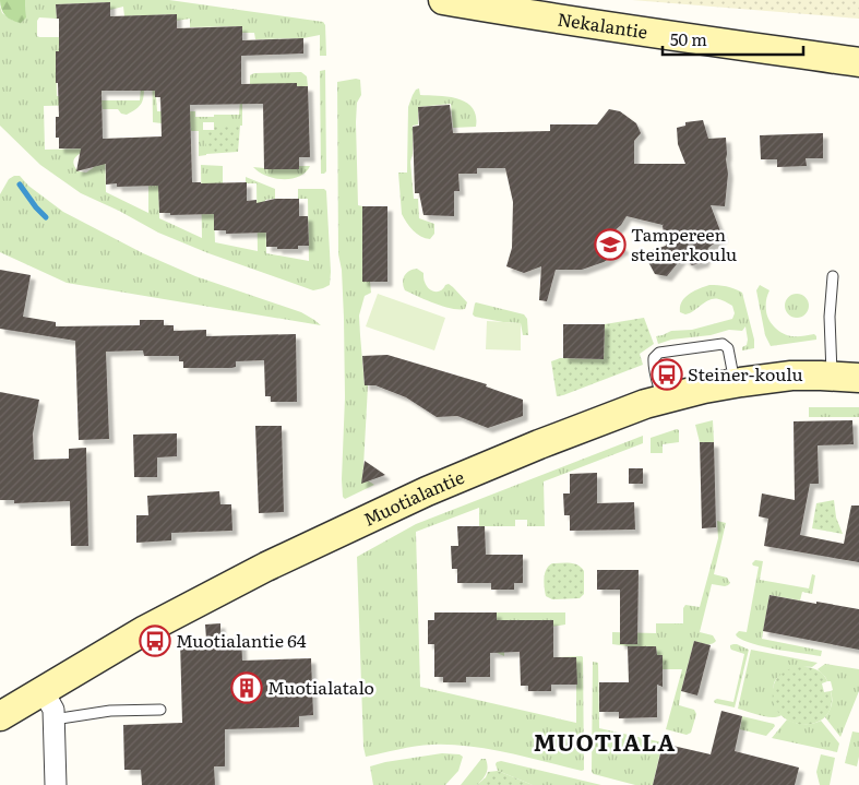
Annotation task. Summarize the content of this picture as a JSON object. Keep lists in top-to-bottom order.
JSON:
{
  "streets": {
    "street": ["Nekalantie", "Muotialantie"]
  },
  "districts": ["MUOTIALA"],
  "places": {
    "school or university": ["Tampereen steinerkoulu"],
    "bus stop": ["Steiner-koulu", "Muotialantie 64"],
    "building": ["Muotialatalo"]
  },
  "scale_bar": "50 m"
}
